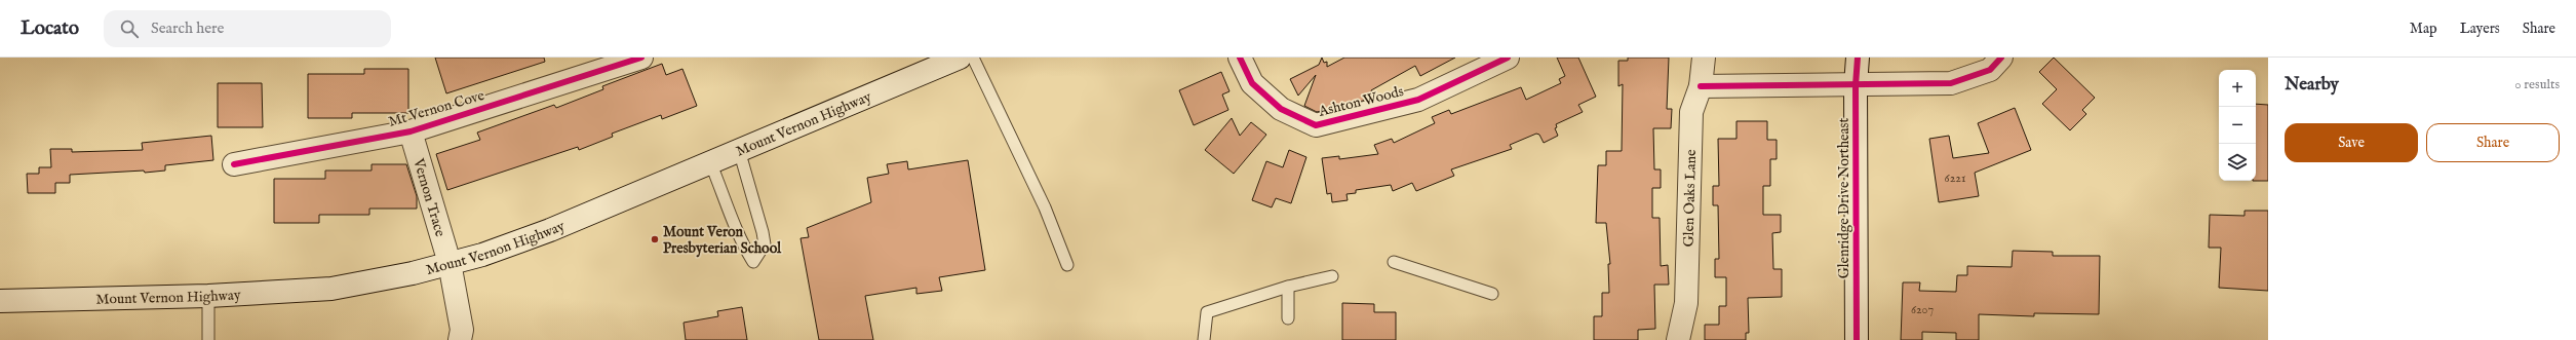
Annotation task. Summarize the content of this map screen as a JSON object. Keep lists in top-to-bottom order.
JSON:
{
  "streets": {
    "street": [
      "Ashton Woods",
      "Mt Vernon Cove",
      "Mount Vernon Highway",
      "Vernon Trace",
      "Glen Oaks Lane",
      "Glenridge Drive Northeast"
    ]
  },
  "crossings": [
    ["Mt Vernon Cove", "Vernon Trace"],
    ["Mount Vernon Highway", "Vernon Trace"]
  ],
  "places": ["Mount Veron Presbyterian School"],
  "house_numbers": ["6221", "6207"],
  "page": {
    "header": "Locato",
    "search": "Search here",
    "nav": ["Map", "Layers", "Share"],
    "heading": ["Nearby", "0 results"],
    "map_buttons": ["+", "−"],
    "buttons": ["Save", "Share"]
  }
}
